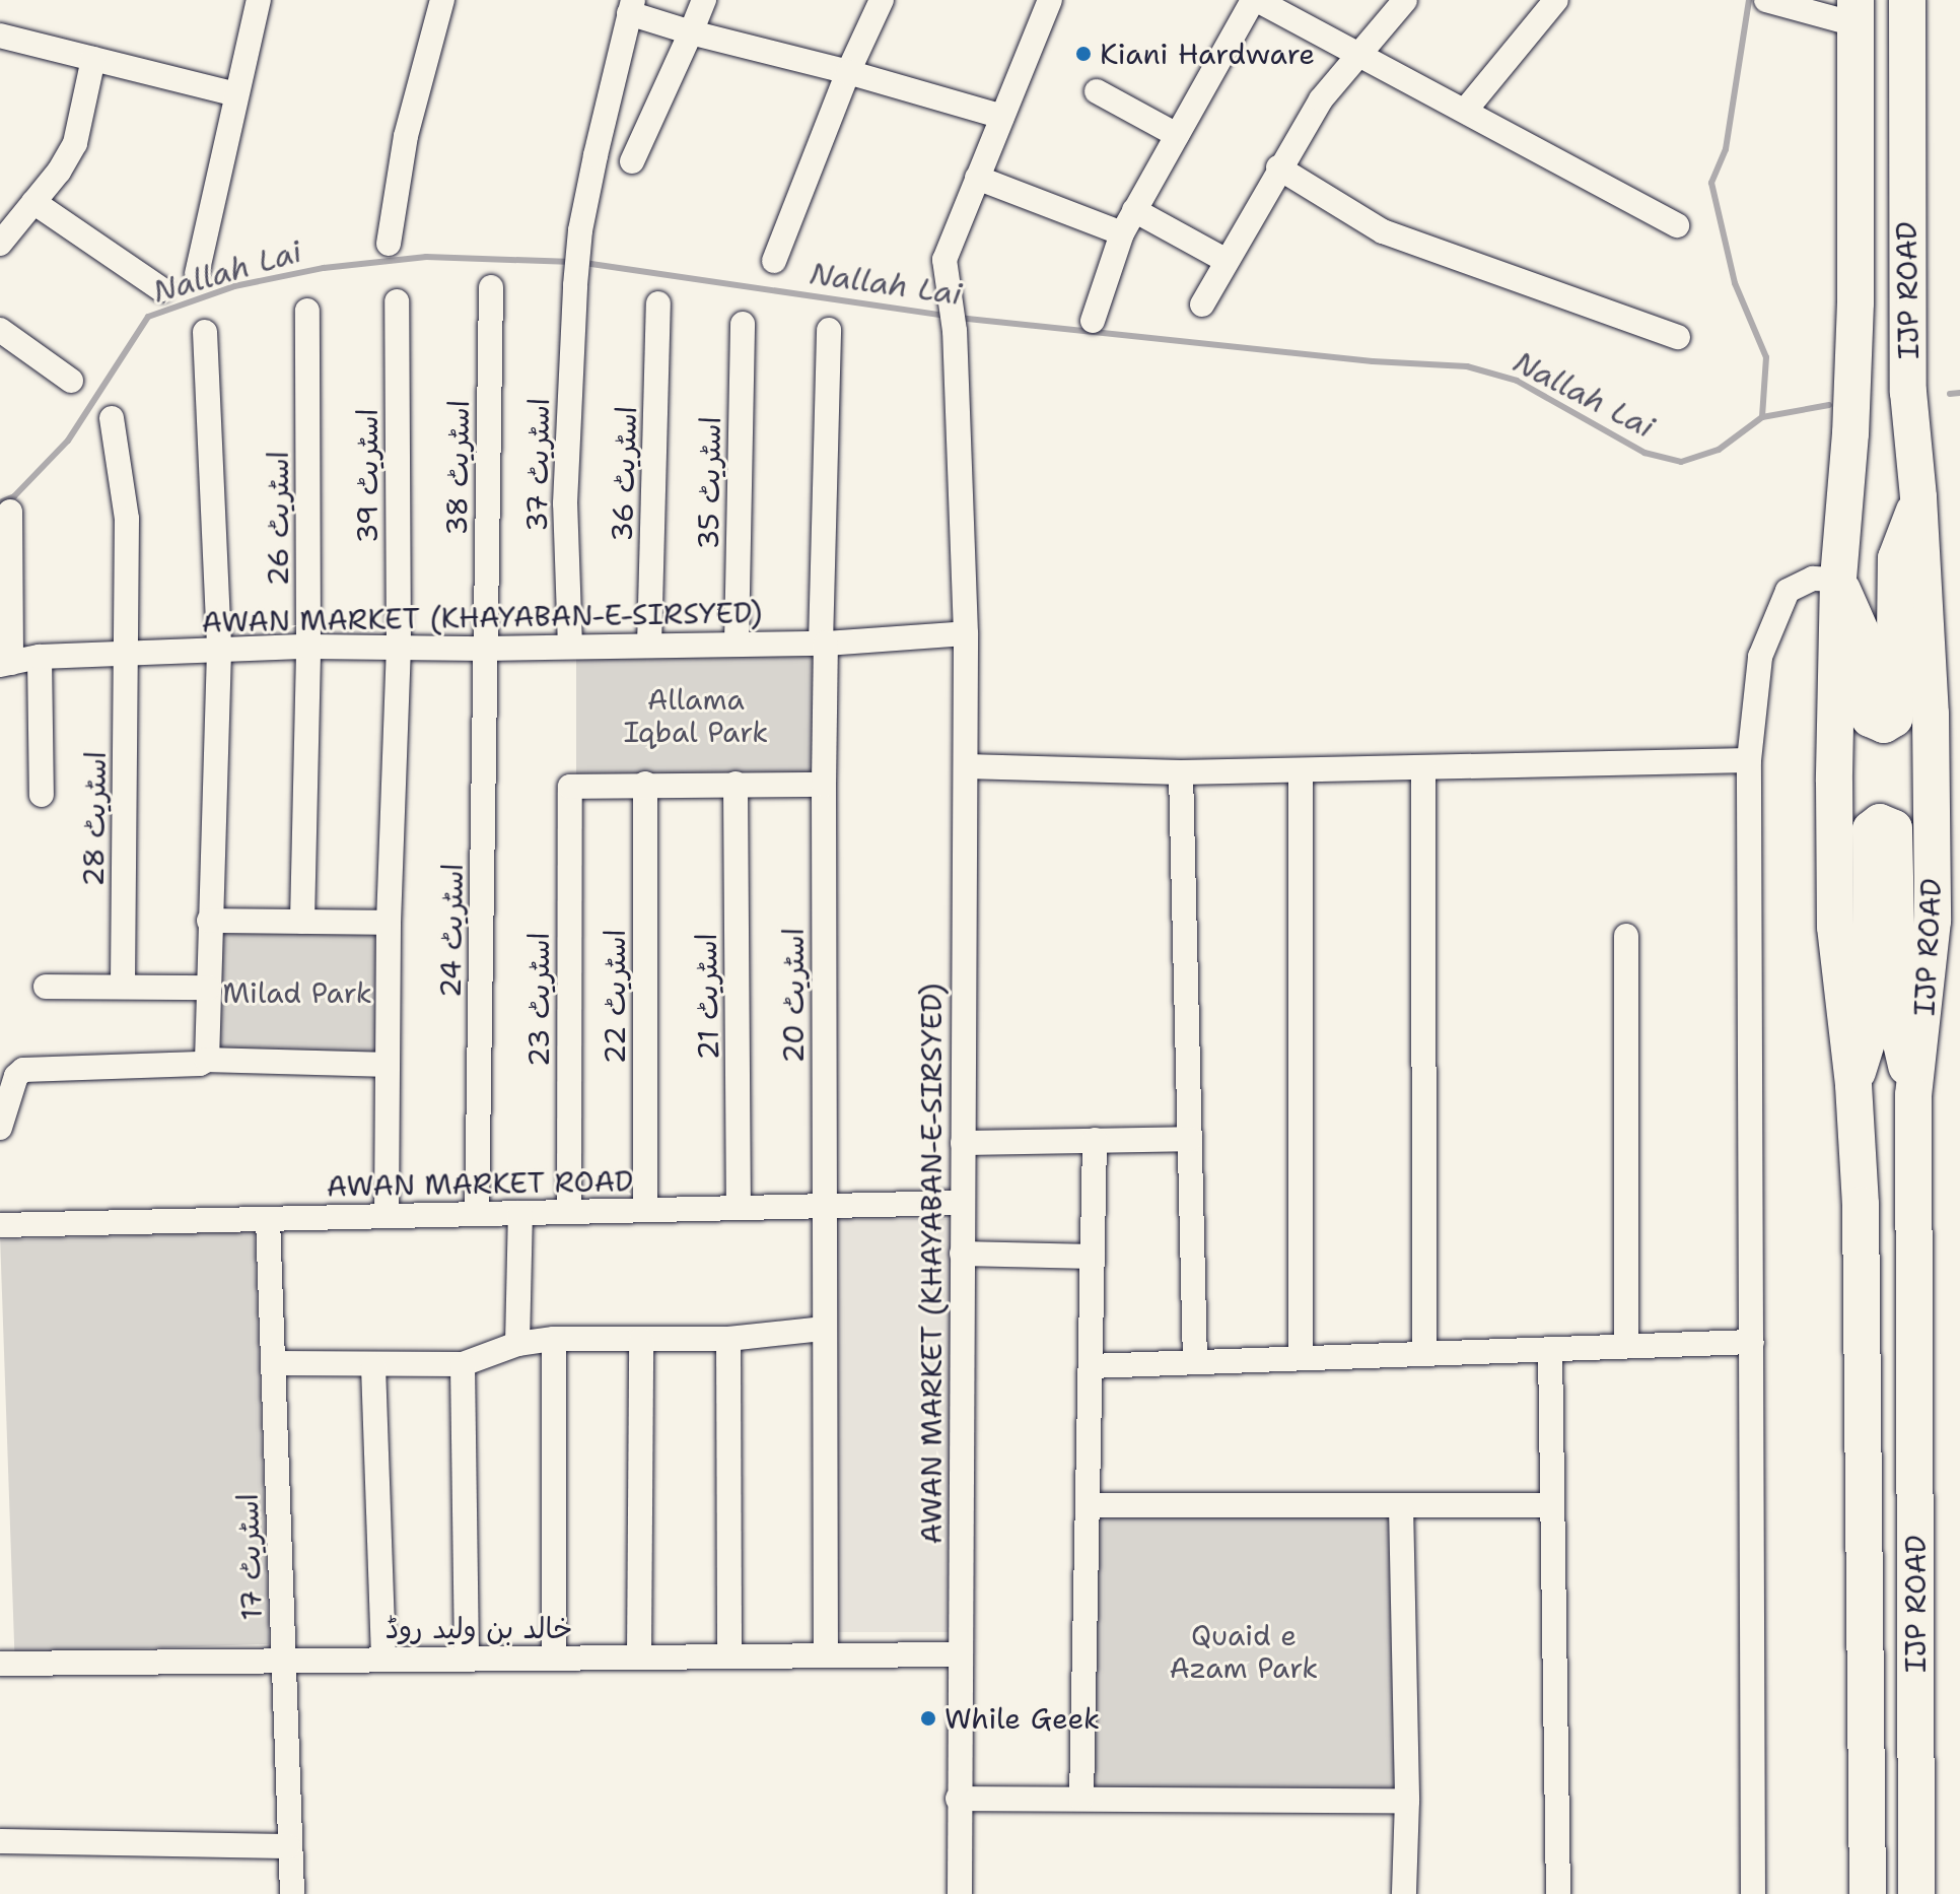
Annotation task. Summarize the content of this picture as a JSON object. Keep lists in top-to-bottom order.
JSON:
{
  "streets": {
    "highway": ["IJP ROAD"],
    "street": [
      "اسٹریٹ 37",
      "اسٹریٹ 38",
      "اسٹریٹ 36",
      "اسٹریٹ 39",
      "اسٹریٹ 35",
      "اسٹریٹ 26",
      "AWAN MARKET (KHAYABAN-E-SIRSYED)",
      "اسٹریٹ 28",
      "اسٹریٹ 24",
      "اسٹریٹ 20",
      "اسٹریٹ 22",
      "اسٹریٹ 21",
      "اسٹریٹ 23",
      "AWAN MARKET ROAD",
      "اسٹریٹ 17",
      "خالد بن ولید روڈ"
    ]
  },
  "crossings": [
    ["اسٹریٹ 37", "AWAN MARKET (KHAYABAN-E-SIRSYED)"],
    ["اسٹریٹ 38", "AWAN MARKET (KHAYABAN-E-SIRSYED)"],
    ["اسٹریٹ 38", "اسٹریٹ 24"],
    ["اسٹریٹ 36", "AWAN MARKET (KHAYABAN-E-SIRSYED)"],
    ["اسٹریٹ 39", "AWAN MARKET (KHAYABAN-E-SIRSYED)"],
    ["اسٹریٹ 39", "AWAN MARKET ROAD"],
    ["اسٹریٹ 35", "AWAN MARKET (KHAYABAN-E-SIRSYED)"],
    ["اسٹریٹ 26", "AWAN MARKET (KHAYABAN-E-SIRSYED)"],
    ["AWAN MARKET (KHAYABAN-E-SIRSYED)", "اسٹریٹ 28"],
    ["AWAN MARKET (KHAYABAN-E-SIRSYED)", "اسٹریٹ 24"],
    ["AWAN MARKET (KHAYABAN-E-SIRSYED)", "اسٹریٹ 20"],
    ["AWAN MARKET (KHAYABAN-E-SIRSYED)", "AWAN MARKET ROAD"],
    ["AWAN MARKET (KHAYABAN-E-SIRSYED)", "خالد بن ولید روڈ"],
    ["اسٹریٹ 24", "AWAN MARKET ROAD"],
    ["اسٹریٹ 20", "AWAN MARKET ROAD"],
    ["اسٹریٹ 20", "خالد بن ولید روڈ"],
    ["اسٹریٹ 22", "اسٹریٹ 23"],
    ["اسٹریٹ 22", "AWAN MARKET ROAD"],
    ["اسٹریٹ 21", "AWAN MARKET ROAD"],
    ["اسٹریٹ 23", "AWAN MARKET ROAD"],
    ["AWAN MARKET ROAD", "اسٹریٹ 17"],
    ["اسٹریٹ 17", "خالد بن ولید روڈ"]
  ],
  "water": ["Nallah Lai"],
  "parks": ["Allama Iqbal Park", "Milad Park", "Quaid e Azam Park"],
  "places": ["Kiani Hardware", "While Geek"]
}
